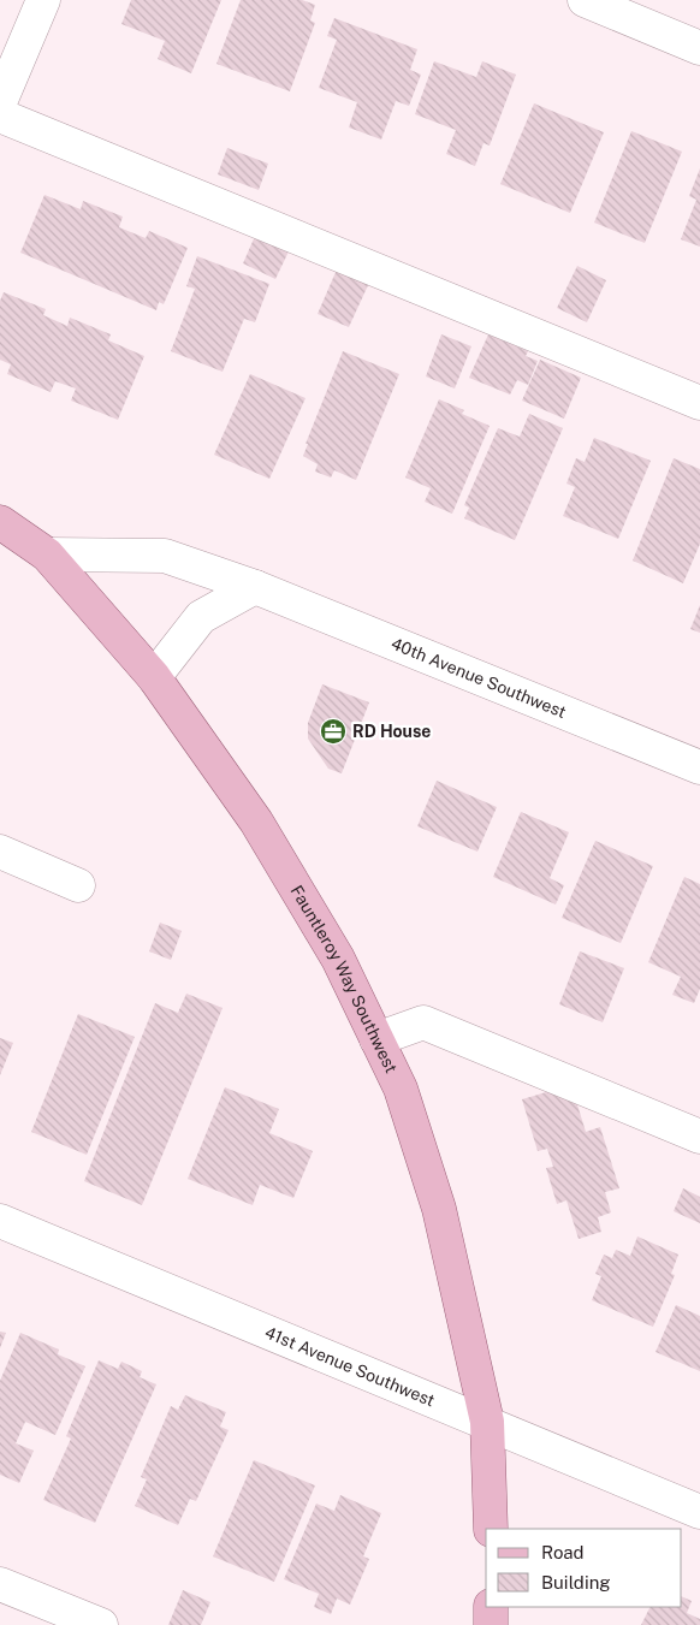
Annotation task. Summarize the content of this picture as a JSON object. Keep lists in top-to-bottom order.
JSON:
{
  "streets": {
    "main road": ["Fauntleroy Way Southwest"],
    "street": ["40th Avenue Southwest", "41st Avenue Southwest"]
  },
  "crossings": [
    ["40th Avenue Southwest", "Fauntleroy Way Southwest"],
    ["Fauntleroy Way Southwest", "41st Avenue Southwest"]
  ],
  "places": {
    "office": ["RD House"]
  },
  "legend": ["Road", "Building"]
}
